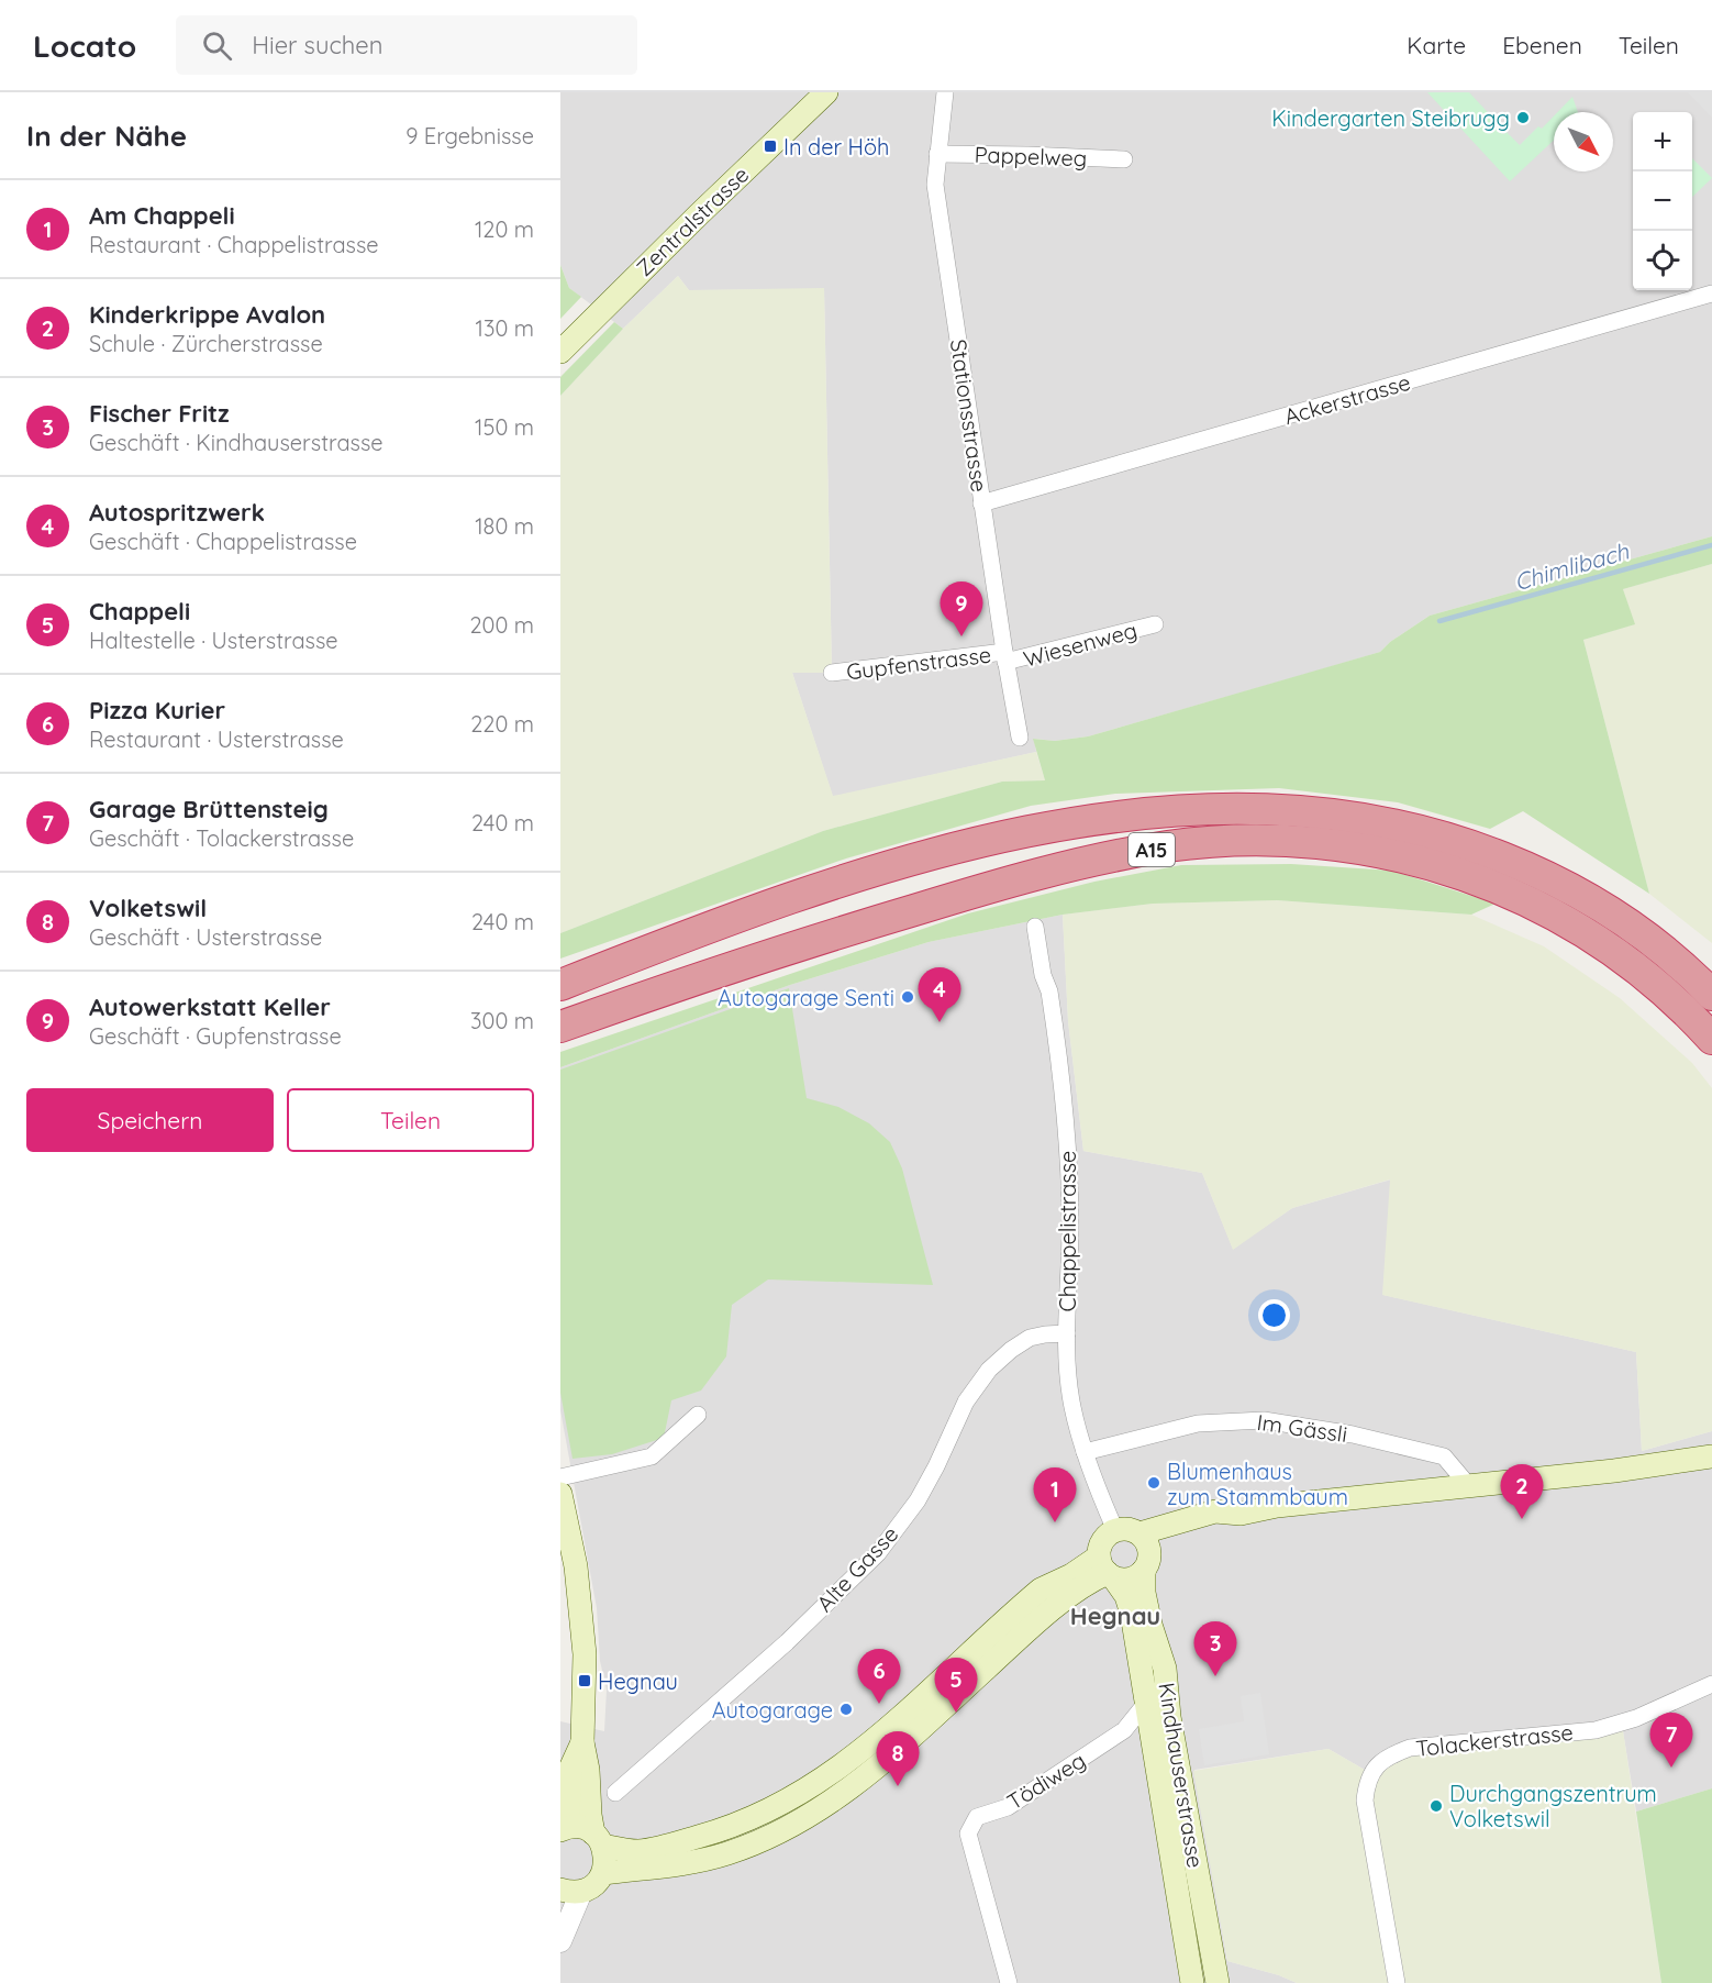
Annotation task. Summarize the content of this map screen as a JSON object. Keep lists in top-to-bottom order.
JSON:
{
  "streets": {
    "highway": ["A15"],
    "main road": ["Zentralstrasse", "Kindhauserstrasse"],
    "street": [
      "Pappelweg",
      "Ackerstrasse",
      "Stationsstrasse",
      "Wiesenweg",
      "Gupfenstrasse",
      "Chappelistrasse",
      "Im Gässli",
      "Alte Gasse",
      "Tolackerstrasse",
      "Tödiweg"
    ]
  },
  "crossings": [
    ["Pappelweg", "Stationsstrasse"],
    ["Ackerstrasse", "Stationsstrasse"],
    ["Stationsstrasse", "Wiesenweg"],
    ["Stationsstrasse", "Gupfenstrasse"],
    ["Wiesenweg", "Gupfenstrasse"],
    ["Chappelistrasse", "Im Gässli"],
    ["Chappelistrasse", "Alte Gasse"],
    ["Chappelistrasse", "Kindhauserstrasse"],
    ["Kindhauserstrasse", "Tödiweg"]
  ],
  "districts": ["Hegnau"],
  "water": ["Chimlibach"],
  "places": {
    "other": [
      "Kindergarten Steibrugg",
      "Autogarage Senti",
      "Blumenhaus zum Stammbaum",
      "Autogarage",
      "Durchgangszentrum Volketswil"
    ],
    "transit": ["In der Höh", "Hegnau"]
  },
  "north": "bottom right",
  "page": {
    "header": "Locato",
    "search": "Hier suchen",
    "nav": ["Karte", "Ebenen", "Teilen"],
    "heading": ["In der Nähe", "9 Ergebnisse"],
    "map_buttons": ["+", "−"],
    "list": [
      {
        "mark": "1",
        "name": "Am Chappeli",
        "note": "Restaurant · Chappelistrasse",
        "value": "120 m"
      },
      {
        "mark": "2",
        "name": "Kinderkrippe Avalon",
        "note": "Schule · Zürcherstrasse",
        "value": "130 m"
      },
      {
        "mark": "3",
        "name": "Fischer Fritz",
        "note": "Geschäft · Kindhauserstrasse",
        "value": "150 m"
      },
      {
        "mark": "4",
        "name": "Autospritzwerk",
        "note": "Geschäft · Chappelistrasse",
        "value": "180 m"
      },
      {
        "mark": "5",
        "name": "Chappeli",
        "note": "Haltestelle · Usterstrasse",
        "value": "200 m"
      },
      {
        "mark": "6",
        "name": "Pizza Kurier",
        "note": "Restaurant · Usterstrasse",
        "value": "220 m"
      },
      {
        "mark": "7",
        "name": "Garage Brüttensteig",
        "note": "Geschäft · Tolackerstrasse",
        "value": "240 m"
      },
      {
        "mark": "8",
        "name": "Volketswil",
        "note": "Geschäft · Usterstrasse",
        "value": "240 m"
      },
      {
        "mark": "9",
        "name": "Autowerkstatt Keller",
        "note": "Geschäft · Gupfenstrasse",
        "value": "300 m"
      }
    ],
    "pins": [
      "9",
      "4",
      "2",
      "1",
      "3",
      "6",
      "5",
      "7",
      "8"
    ],
    "buttons": ["Speichern", "Teilen"]
  }
}
